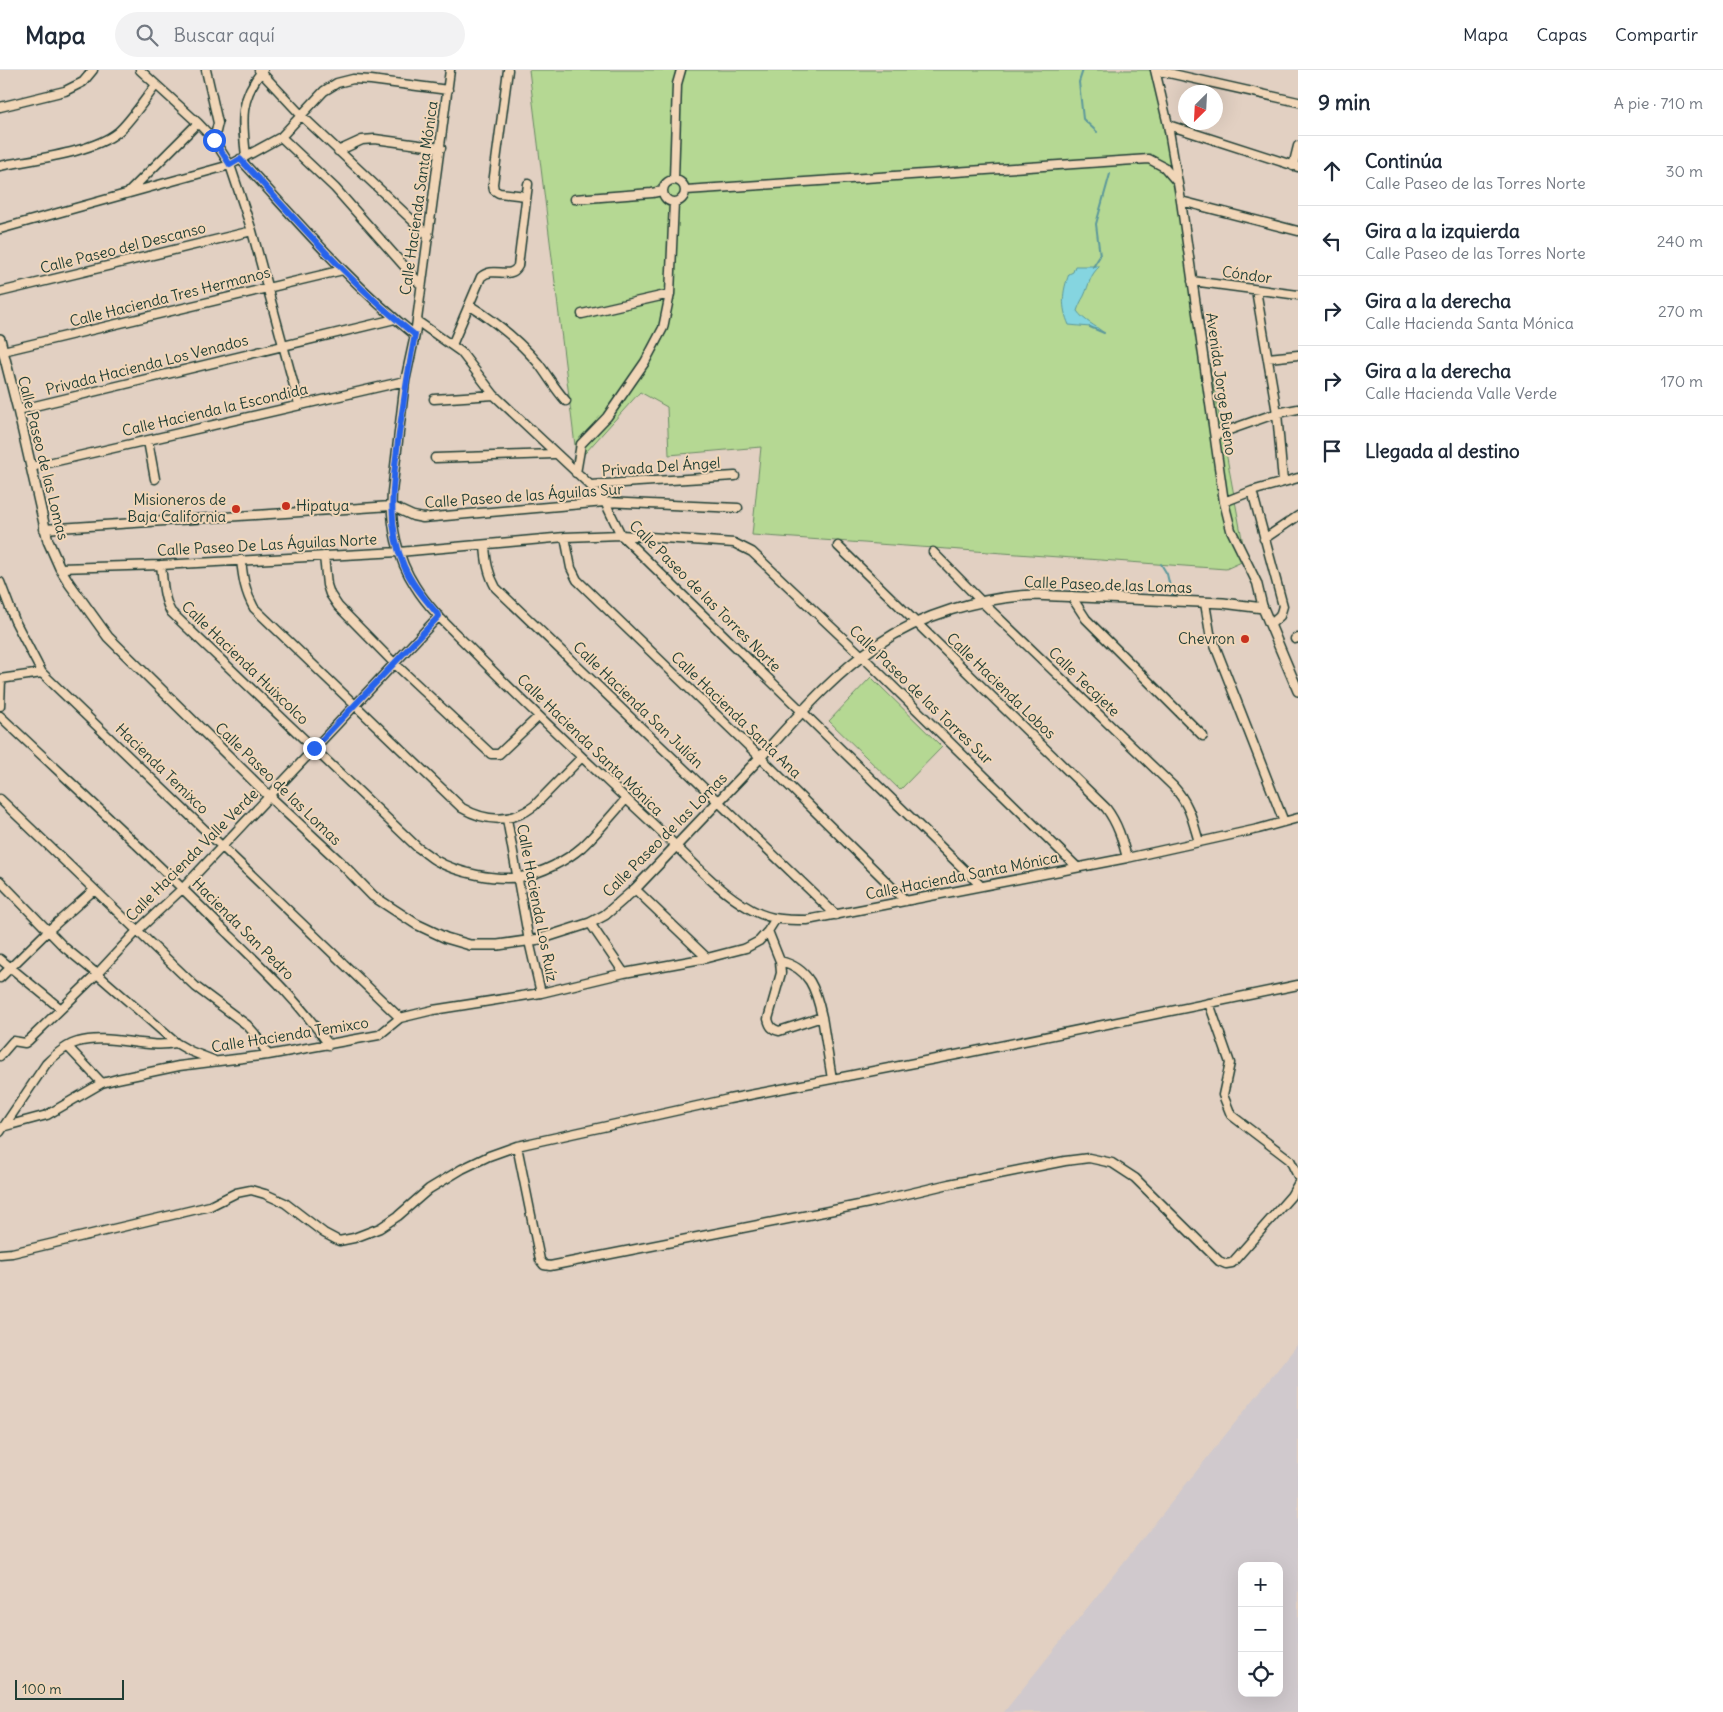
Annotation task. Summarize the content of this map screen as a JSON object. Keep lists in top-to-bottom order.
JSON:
{
  "streets": {
    "main road": ["Avenida Jorge Bueno", "Calle Paseo de las Lomas"],
    "street": [
      "Calle Hacienda Santa Mónica",
      "Calle Paseo del Descanso",
      "Cóndor",
      "Calle Hacienda Tres Hermanos",
      "Privada Hacienda Los Venados",
      "Calle Hacienda la Escondida",
      "Privada Del Ángel",
      "Calle Paseo de las Águilas Sur",
      "Calle Paseo De Las Águilas Norte",
      "Calle Paseo de las Torres Norte",
      "Calle Hacienda Huixcolco",
      "Calle Tecajete",
      "Calle Hacienda Lobos",
      "Calle Paseo de las Torres Sur",
      "Calle Hacienda San Julián",
      "Calle Hacienda Santa Ana",
      "Hacienda Temixco",
      "Calle Hacienda Valle Verde",
      "Calle Hacienda Los Ruíz",
      "Hacienda San Pedro",
      "Calle Hacienda Temixco"
    ]
  },
  "crossings": [
    ["Calle Hacienda Santa Mónica", "Calle Hacienda la Escondida"],
    ["Calle Hacienda Santa Mónica", "Calle Paseo de las Lomas"],
    ["Calle Hacienda Santa Mónica", "Calle Paseo de las Águilas Sur"],
    ["Calle Hacienda Santa Mónica", "Calle Paseo De Las Águilas Norte"],
    ["Calle Hacienda Santa Mónica", "Calle Paseo de las Torres Norte"],
    ["Calle Hacienda Santa Mónica", "Calle Hacienda Huixcolco"],
    ["Calle Hacienda Santa Mónica", "Calle Tecajete"],
    ["Calle Hacienda Santa Mónica", "Calle Hacienda Lobos"],
    ["Calle Hacienda Santa Mónica", "Calle Paseo de las Torres Sur"],
    ["Calle Hacienda Santa Mónica", "Calle Hacienda San Julián"],
    ["Calle Hacienda Santa Mónica", "Calle Hacienda Santa Ana"],
    ["Calle Hacienda Santa Mónica", "Calle Hacienda Valle Verde"],
    ["Calle Hacienda Santa Mónica", "Calle Hacienda Temixco"],
    ["Cóndor", "Avenida Jorge Bueno"],
    ["Calle Hacienda Tres Hermanos", "Calle Paseo de las Lomas"],
    ["Privada Hacienda Los Venados", "Calle Paseo de las Lomas"],
    ["Avenida Jorge Bueno", "Calle Paseo de las Lomas"],
    ["Calle Hacienda la Escondida", "Calle Paseo de las Lomas"],
    ["Calle Paseo de las Lomas", "Calle Paseo de las Águilas Sur"],
    ["Calle Paseo de las Lomas", "Calle Paseo De Las Águilas Norte"],
    ["Calle Paseo de las Lomas", "Calle Paseo de las Torres Norte"],
    ["Calle Paseo de las Lomas", "Calle Tecajete"],
    ["Calle Paseo de las Lomas", "Calle Hacienda Lobos"],
    ["Calle Paseo de las Lomas", "Calle Paseo de las Torres Sur"],
    ["Calle Paseo de las Lomas", "Calle Hacienda San Julián"],
    ["Calle Paseo de las Lomas", "Calle Hacienda Santa Ana"],
    ["Calle Paseo de las Lomas", "Calle Hacienda Valle Verde"],
    ["Calle Paseo de las Lomas", "Calle Hacienda Los Ruíz"],
    ["Privada Del Ángel", "Calle Paseo de las Torres Norte"],
    ["Calle Paseo de las Águilas Sur", "Calle Paseo de las Torres Norte"],
    ["Calle Paseo De Las Águilas Norte", "Calle Paseo de las Torres Norte"],
    ["Calle Paseo De Las Águilas Norte", "Calle Hacienda Huixcolco"],
    ["Calle Paseo De Las Águilas Norte", "Calle Paseo de las Torres Sur"],
    ["Calle Paseo De Las Águilas Norte", "Calle Hacienda San Julián"],
    ["Calle Paseo De Las Águilas Norte", "Calle Hacienda Santa Ana"],
    ["Calle Hacienda Huixcolco", "Calle Hacienda Valle Verde"],
    ["Calle Hacienda Huixcolco", "Calle Hacienda Los Ruíz"],
    ["Hacienda Temixco", "Calle Hacienda Valle Verde"],
    ["Hacienda Temixco", "Calle Hacienda Temixco"],
    ["Calle Hacienda Valle Verde", "Hacienda San Pedro"],
    ["Calle Hacienda Los Ruíz", "Calle Hacienda Temixco"],
    ["Hacienda San Pedro", "Calle Hacienda Temixco"]
  ],
  "places": ["Hipatya", "Misioneros de Baja California", "Chevron"],
  "scale_bar": "100 m",
  "north": "bottom left",
  "page": {
    "header": "Mapa",
    "search": "Buscar aquí",
    "nav": ["Mapa", "Capas", "Compartir"],
    "heading": ["9 min", "A pie · 710 m"],
    "list": [
      ["Continúa", "Calle Paseo de las Torres Norte", "30 m"],
      ["Gira a la izquierda", "Calle Paseo de las Torres Norte", "240 m"],
      ["Gira a la derecha", "Calle Hacienda Santa Mónica", "270 m"],
      ["Gira a la derecha", "Calle Hacienda Valle Verde", "170 m"],
      "Llegada al destino"
    ],
    "map_buttons": ["+", "−"],
    "scale": "100 m"
  }
}
